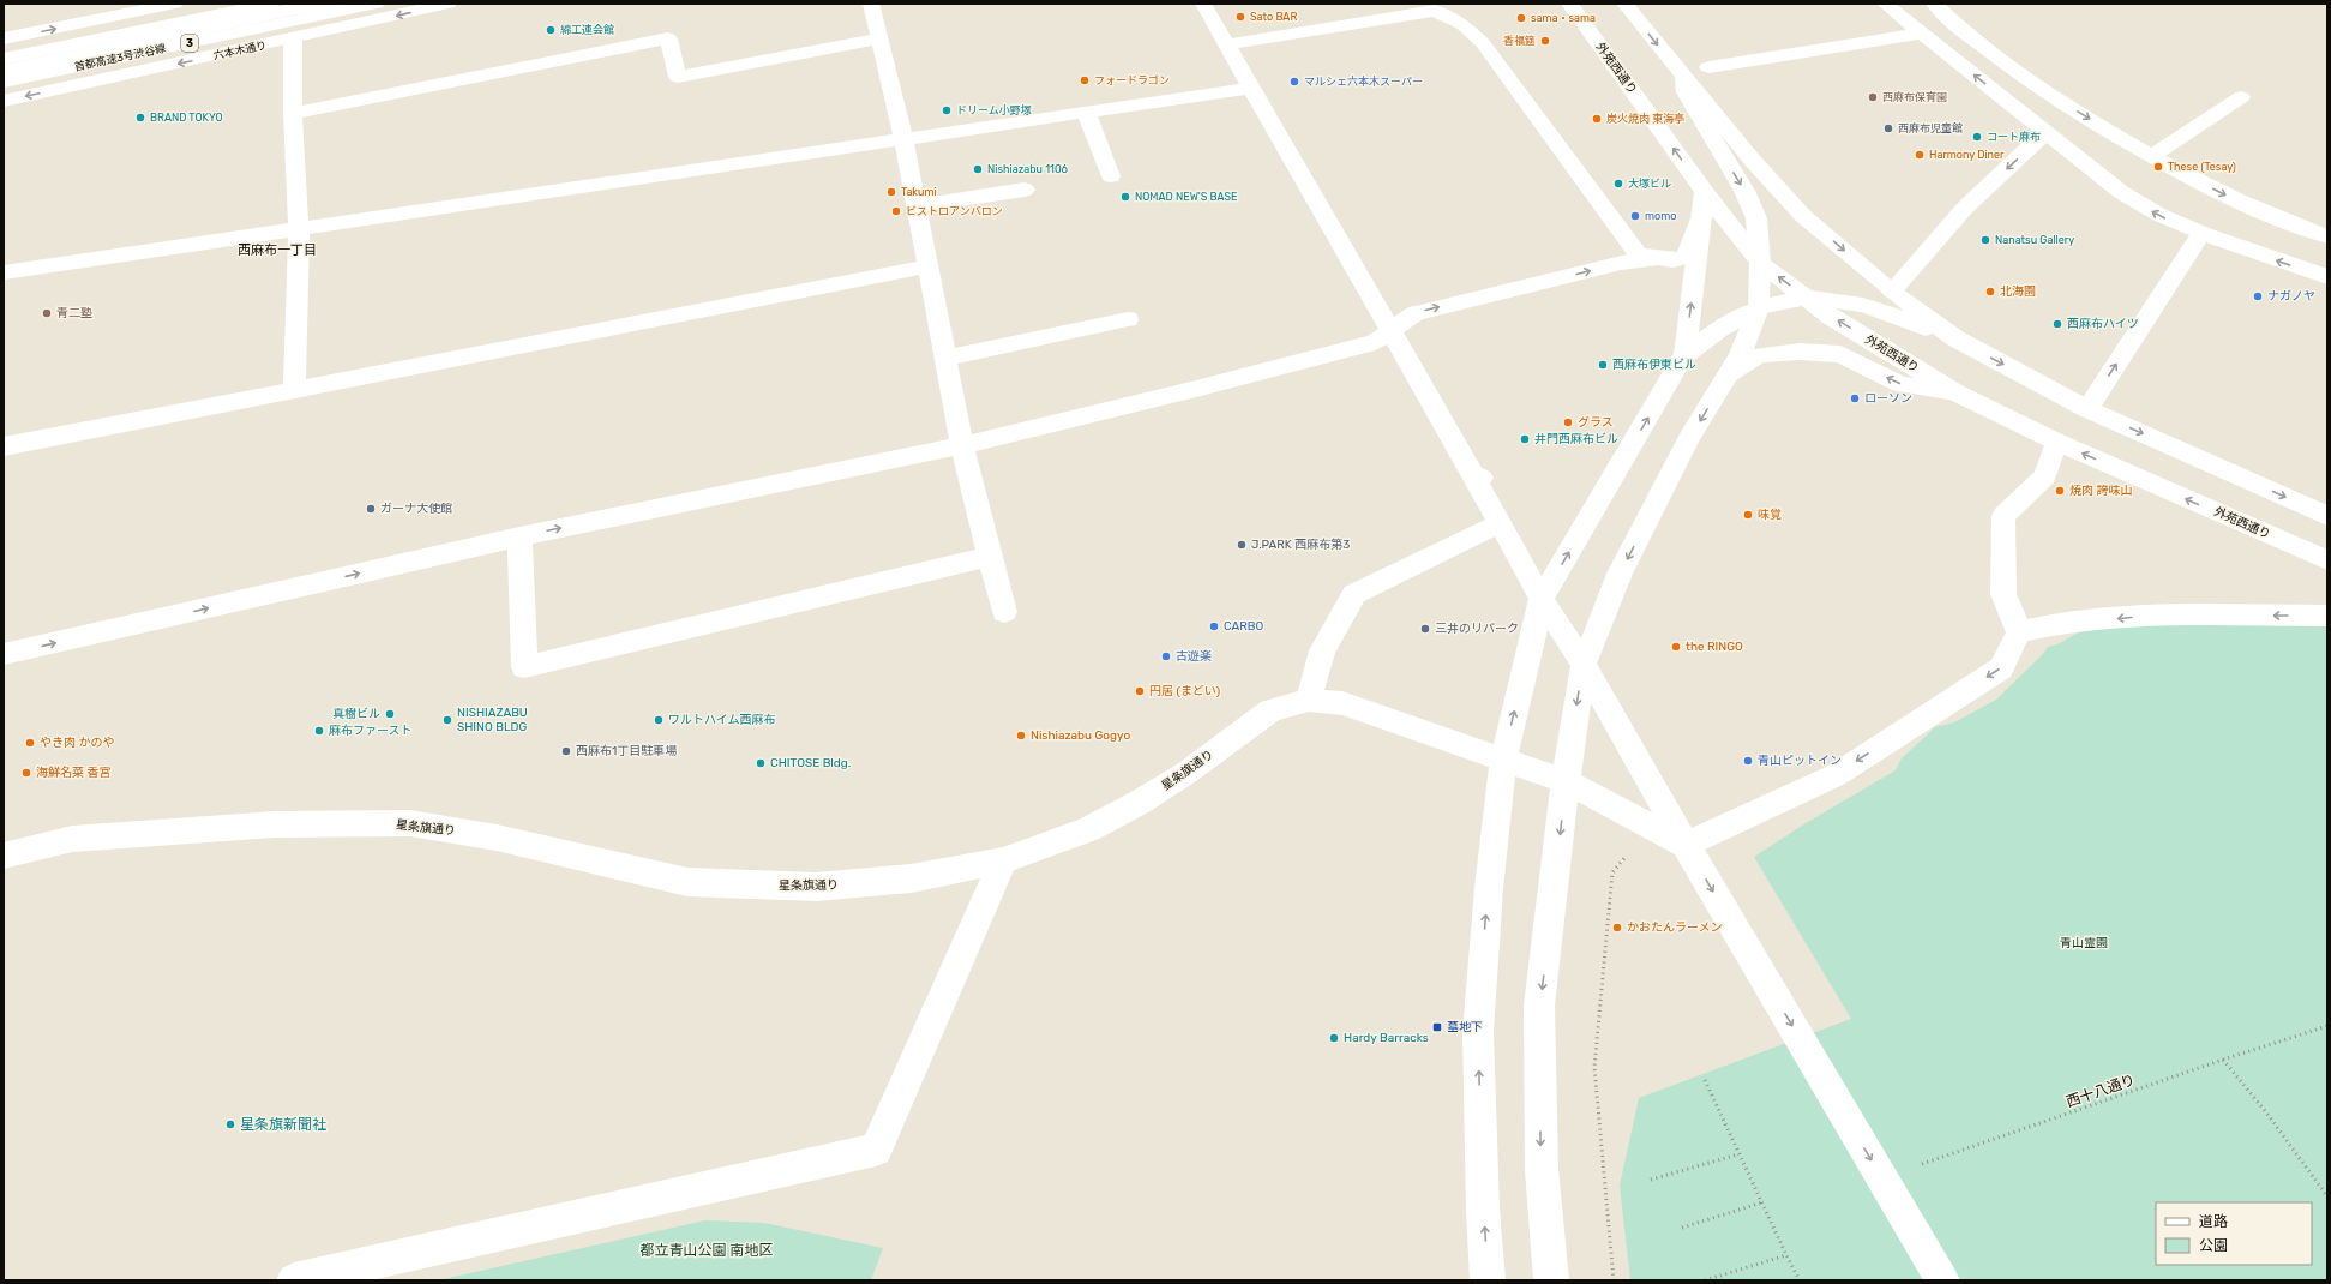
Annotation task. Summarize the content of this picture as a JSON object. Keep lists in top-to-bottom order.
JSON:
{
  "streets": {
    "main road": [
      "3",
      "六本木通り",
      "首都高速3号渋谷線",
      "外苑西通り",
      "星条旗通り"
    ],
    "path": ["西十八通り"]
  },
  "districts": ["西麻布一丁目"],
  "parks": ["青山霊園", "都立青山公園 南地区"],
  "places": {
    "other": [
      "Sato BAR",
      "sama・sama",
      "綿工連会館",
      "香福筵",
      "フォードラゴン",
      "マルシェ六本木スーパー",
      "西麻布保育園",
      "ドリーム小野塚",
      "BRAND TOKYO",
      "炭火焼肉 東海亭",
      "西麻布児童館",
      "コート麻布",
      "Harmony Diner",
      "These (Tesay)",
      "Nishiazabu 1106",
      "大塚ビル",
      "Takumi",
      "NOMAD NEW'S BASE",
      "ビストロアンバロン",
      "momo",
      "Nanatsu Gallery",
      "北海園",
      "ナガノヤ",
      "青二塾",
      "西麻布ハイツ",
      "西麻布伊東ビル",
      "ローソン",
      "グラス",
      "井門西麻布ビル",
      "焼肉 誇味山",
      "ガーナ大使館",
      "味覚",
      "J.PARK 西麻布第3",
      "CARBO",
      "三井のリパーク",
      "the RINGO",
      "古遊楽",
      "円居 (まどい)",
      "真樹ビル",
      "NISHIAZABU SHINO BLDG",
      "ワルトハイム西麻布",
      "麻布ファースト",
      "Nishiazabu Gogyo",
      "やき肉 かのや",
      "西麻布1丁目駐車場",
      "青山ピットイン",
      "CHITOSE Bldg.",
      "海鮮名菜 香宮",
      "かおたんラーメン",
      "Hardy Barracks",
      "星条旗新聞社"
    ],
    "transit": ["墓地下"]
  },
  "legend": ["道路", "公園"]
}
